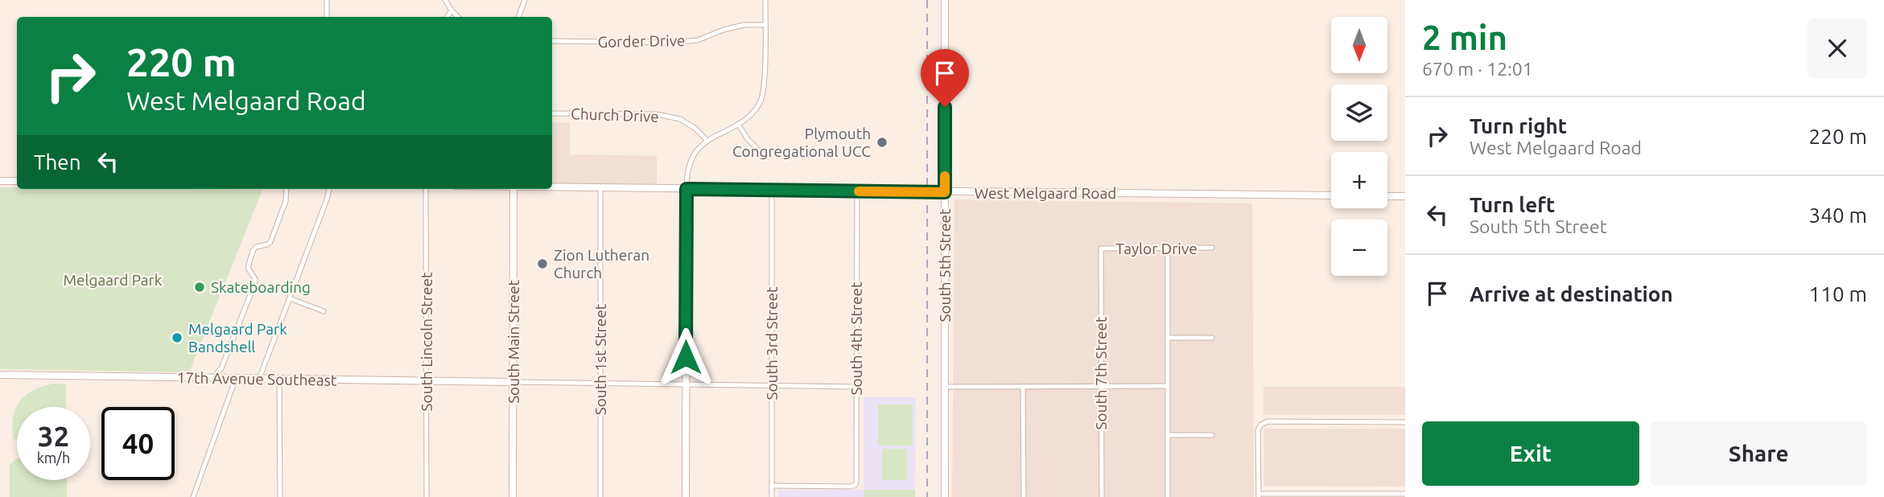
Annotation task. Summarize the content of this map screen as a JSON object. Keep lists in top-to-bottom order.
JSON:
{
  "streets": {
    "street": [
      "Gorder Drive",
      "Church Drive",
      "West Melgaard Road",
      "Taylor Drive",
      "South 5th Street",
      "South 4th Street",
      "South Lincoln Street",
      "South Main Street",
      "South 3rd Street",
      "South 1st Street",
      "South 7th Street",
      "17th Avenue Southeast"
    ]
  },
  "crossings": [
    ["West Melgaard Road", "South 5th Street"],
    ["West Melgaard Road", "South 4th Street"],
    ["West Melgaard Road", "South 3rd Street"],
    ["West Melgaard Road", "South 1st Street"],
    ["Taylor Drive", "South 7th Street"],
    ["South 4th Street", "South 3rd Street"],
    ["South Lincoln Street", "17th Avenue Southeast"],
    ["South Main Street", "17th Avenue Southeast"]
  ],
  "parks": ["Melgaard Park"],
  "places": [
    "Plymouth Congregational UCC",
    "Zion Lutheran Church",
    "Skateboarding",
    "Melgaard Park Bandshell"
  ],
  "north": "bottom",
  "page": {
    "heading": ["2 min", "670 m · 12:01"],
    "map_buttons": ["+", "−"],
    "turn": ["220 m", "West Melgaard Road"],
    "list": [
      {
        "name": "Turn right",
        "note": "West Melgaard Road",
        "value": "220 m"
      },
      {
        "name": "Turn left",
        "note": "South 5th Street",
        "value": "340 m"
      },
      {
        "name": "Arrive at destination",
        "value": "110 m"
      }
    ],
    "then": "Then",
    "speed": "32 km/h",
    "limit": "40",
    "buttons": ["Exit", "Share"]
  }
}
